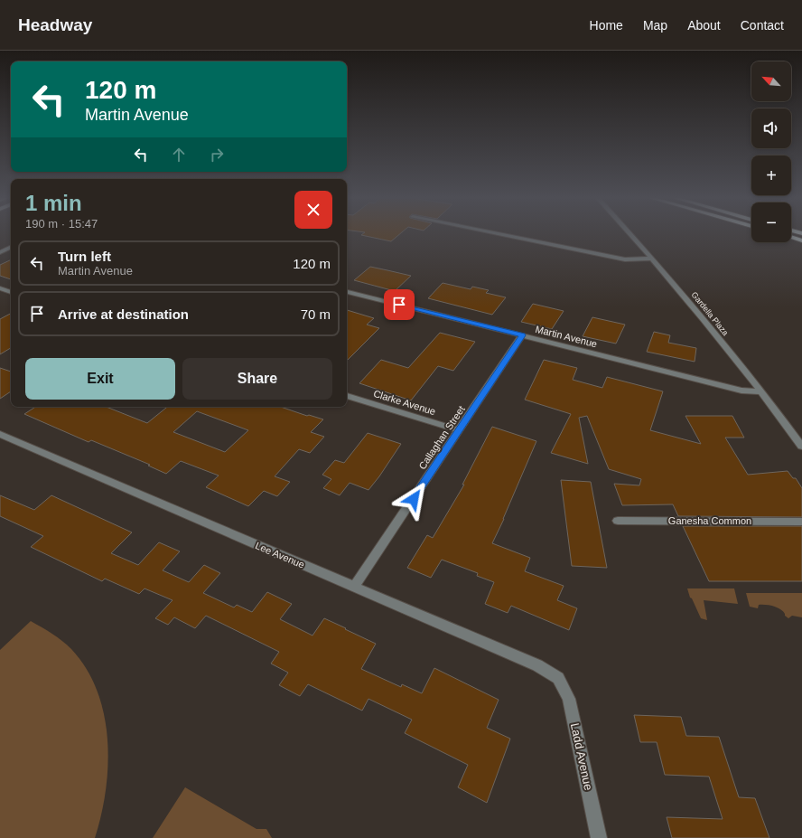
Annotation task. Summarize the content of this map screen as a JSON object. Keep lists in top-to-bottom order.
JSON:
{
  "streets": {
    "street": [
      "Gardella Plaza",
      "Martin Avenue",
      "Clarke Avenue",
      "Callaghan Street",
      "Ganesha Common",
      "Lee Avenue",
      "Ladd Avenue"
    ]
  },
  "crossings": [
    ["Gardella Plaza", "Martin Avenue"],
    ["Martin Avenue", "Callaghan Street"],
    ["Clarke Avenue", "Callaghan Street"],
    ["Callaghan Street", "Lee Avenue"],
    ["Lee Avenue", "Ladd Avenue"]
  ],
  "north": "top left",
  "page": {
    "header": "Headway",
    "nav": [
      "Home",
      "Map",
      "About",
      "Contact"
    ],
    "map_buttons": ["+", "−"],
    "turn": ["120 m", "Martin Avenue"],
    "heading": ["1 min", "190 m · 15:47"],
    "list": [
      {
        "name": "Turn left",
        "note": "Martin Avenue",
        "value": "120 m"
      },
      {
        "name": "Arrive at destination",
        "value": "70 m"
      }
    ],
    "buttons": ["Exit", "Share"]
  }
}
